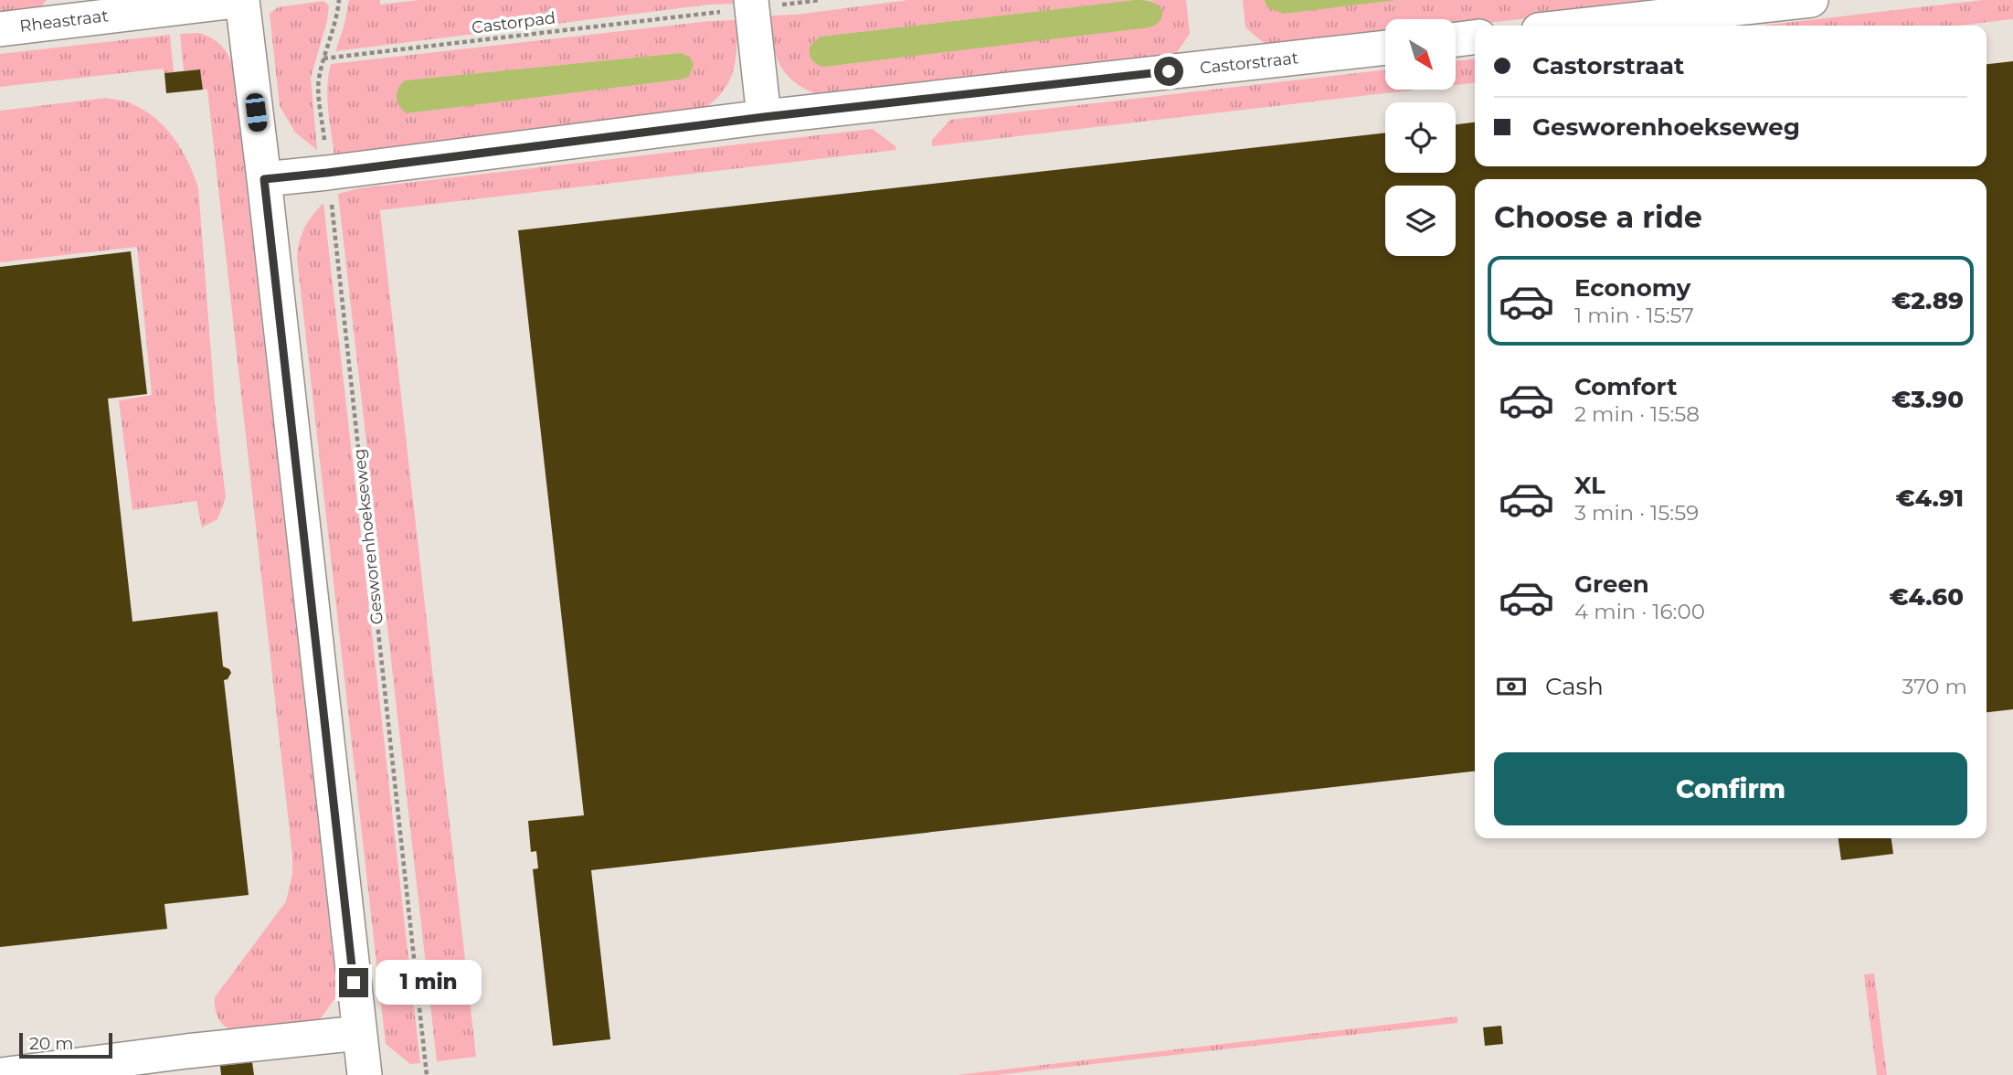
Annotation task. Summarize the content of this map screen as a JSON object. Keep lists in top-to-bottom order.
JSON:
{
  "streets": {
    "street": ["Rheastraat", "Castorstraat"],
    "path": ["Castorpad", "Gesworenhoekseweg"]
  },
  "crossings": [
    ["Castorpad", "Gesworenhoekseweg"],
    ["Castorstraat", "Gesworenhoekseweg"]
  ],
  "scale_bar": "20 m",
  "north": "bottom right",
  "page": {
    "banner": ["Castorstraat", "Gesworenhoekseweg"],
    "heading": "Choose a ride",
    "list": [
      {
        "name": "Economy",
        "note": "1 min · 15:57",
        "value": "€2.89"
      },
      {
        "name": "Comfort",
        "note": "2 min · 15:58",
        "value": "€3.90"
      },
      {
        "name": "XL",
        "note": "3 min · 15:59",
        "value": "€4.91"
      },
      {
        "name": "Green",
        "note": "4 min · 16:00",
        "value": "€4.60"
      }
    ],
    "pay": ["Cash", "370 m"],
    "buttons": "Confirm",
    "bubble": "1 min",
    "scale": "20 m"
  }
}
